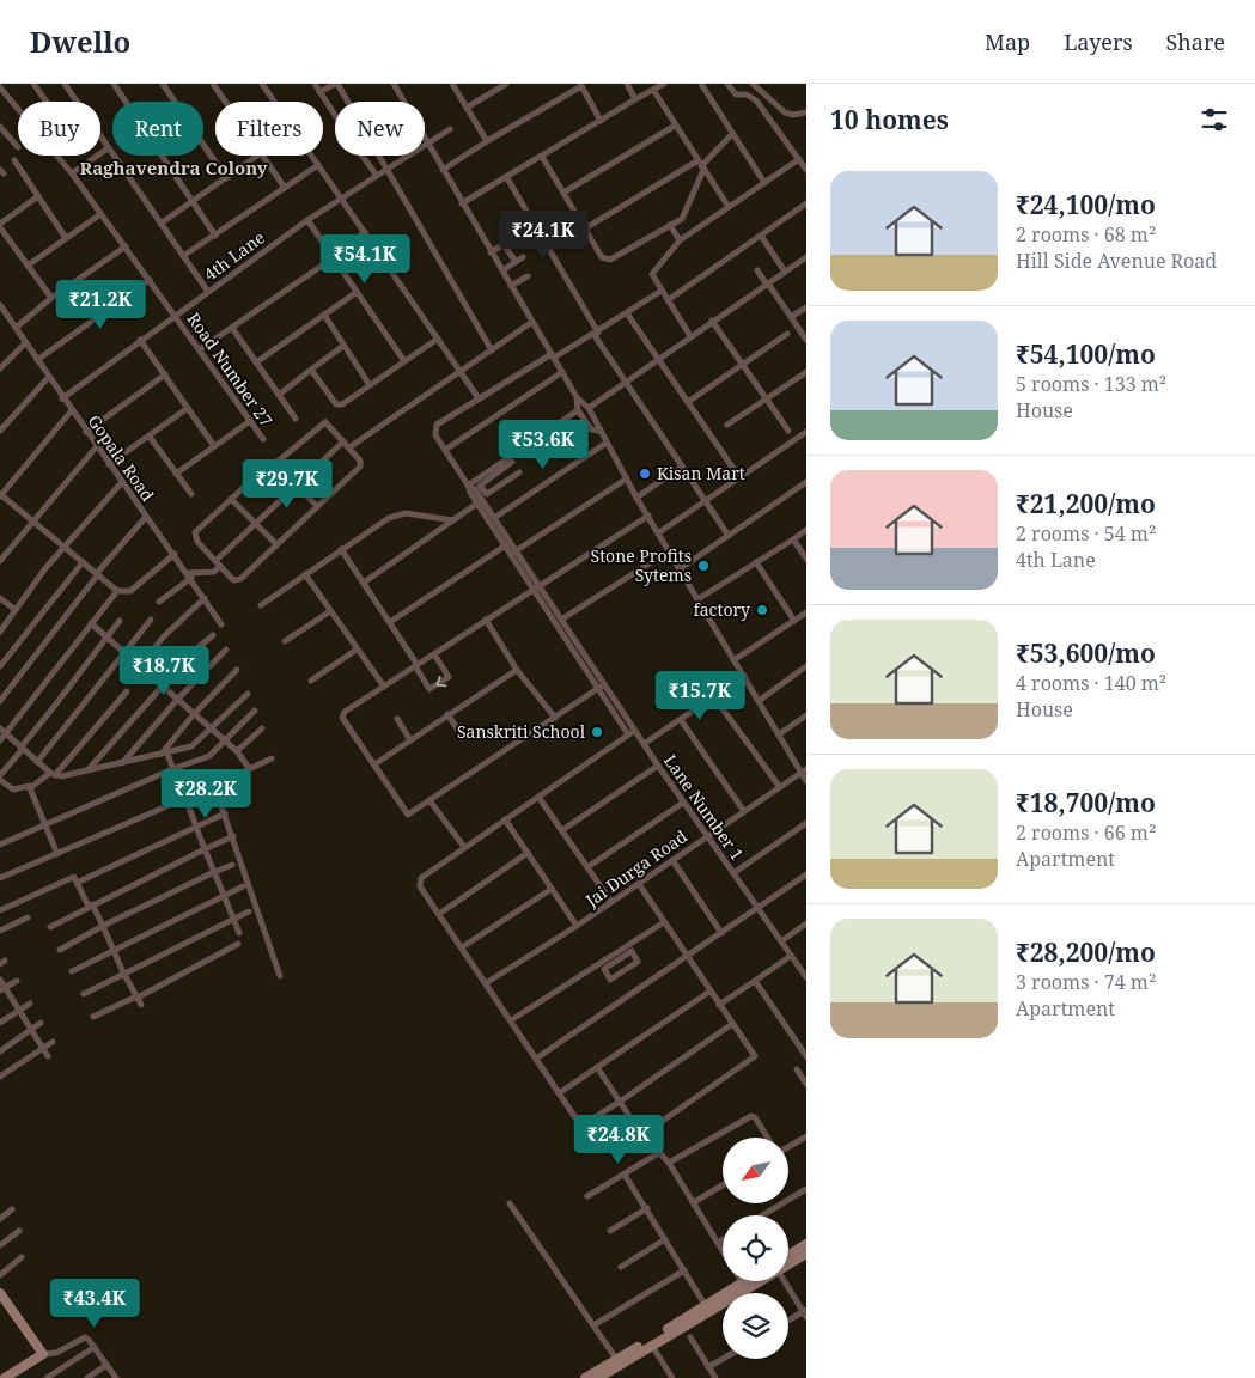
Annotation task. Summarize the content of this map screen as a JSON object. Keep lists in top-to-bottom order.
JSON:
{
  "streets": {
    "street": [
      "4th Lane",
      "Road Number 27",
      "Gopala Road",
      "Lane Number 1",
      "Jai Durga Road"
    ]
  },
  "crossings": [
    ["4th Lane", "Road Number 27"],
    ["4th Lane", "Gopala Road"],
    ["Lane Number 1", "Jai Durga Road"]
  ],
  "districts": ["Raghavendra Colony"],
  "places": [
    "Kisan Mart",
    "Stone Profits Sytems",
    "factory",
    "Sanskriti School"
  ],
  "north": "bottom left",
  "page": {
    "header": "Dwello",
    "nav": ["Map", "Layers", "Share"],
    "heading": "10 homes",
    "chip": [
      "Buy",
      "Rent",
      "Filters",
      "New"
    ],
    "list": [
      {
        "name": "₹24,100/mo",
        "note": "2 rooms · 68 m² · Hill Side Avenue Road"
      },
      {
        "name": "₹54,100/mo",
        "note": "5 rooms · 133 m² · House"
      },
      {
        "name": "₹21,200/mo",
        "note": "2 rooms · 54 m² · 4th Lane"
      },
      {
        "name": "₹53,600/mo",
        "note": "4 rooms · 140 m² · House"
      },
      {
        "name": "₹18,700/mo",
        "note": "2 rooms · 66 m² · Apartment"
      },
      {
        "name": "₹28,200/mo",
        "note": "3 rooms · 74 m² · Apartment"
      }
    ],
    "price": [
      "₹24.1K",
      "₹54.1K",
      "₹21.2K",
      "₹53.6K",
      "₹29.7K",
      "₹18.7K",
      "₹15.7K",
      "₹28.2K",
      "₹24.8K",
      "₹43.4K"
    ]
  }
}
